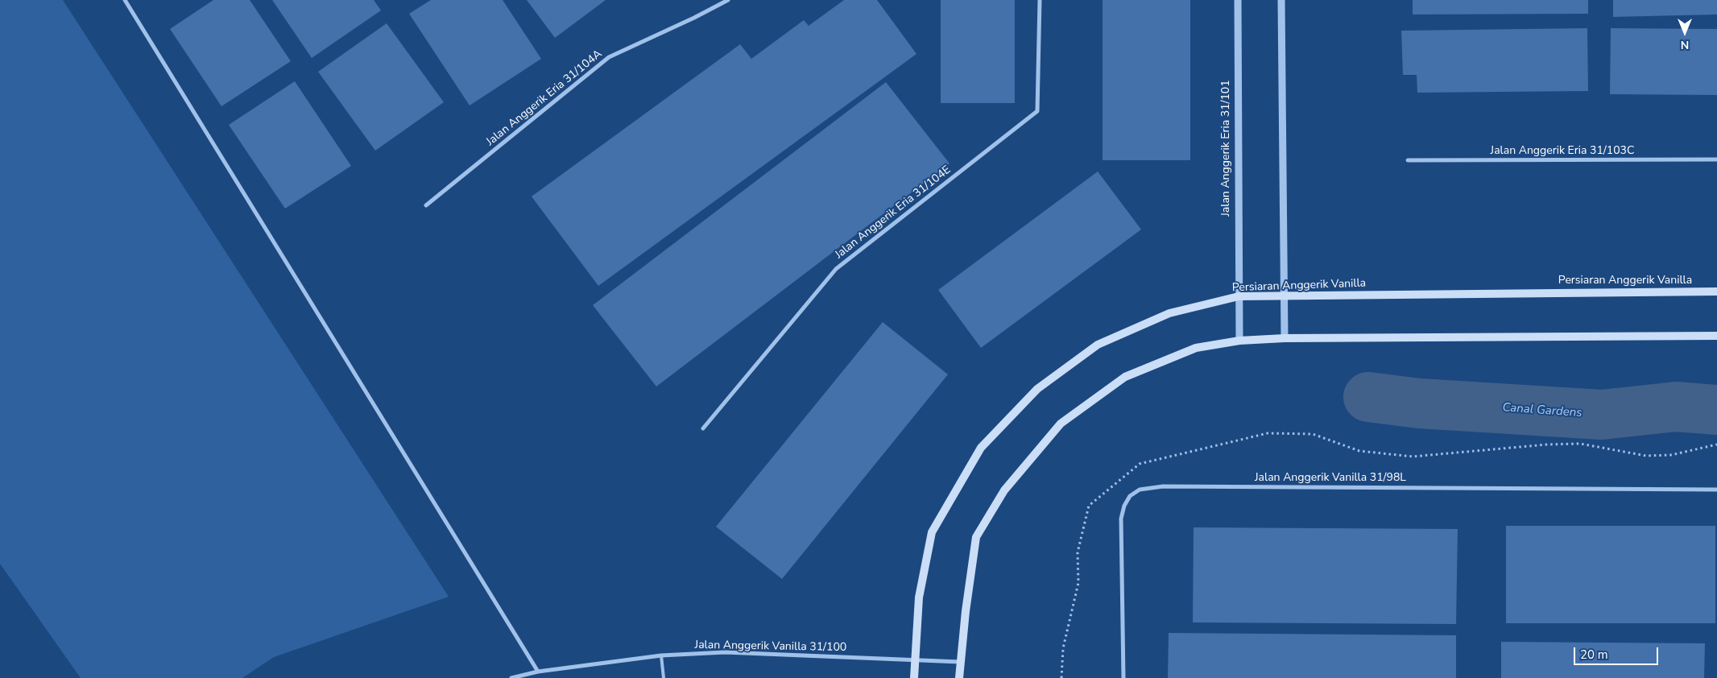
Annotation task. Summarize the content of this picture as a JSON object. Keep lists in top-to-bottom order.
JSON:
{
  "streets": {
    "main road": ["Persiaran Anggerik Vanilla"],
    "street": [
      "Jalan Anggerik Eria 31/104A",
      "Jalan Anggerik Eria 31/101",
      "Jalan Anggerik Eria 31/103C",
      "Jalan Anggerik Eria 31/104E",
      "Jalan Anggerik Vanilla 31/98L",
      "Jalan Anggerik Vanilla 31/100"
    ]
  },
  "crossings": [
    ["Jalan Anggerik Eria 31/101", "Persiaran Anggerik Vanilla"],
    ["Persiaran Anggerik Vanilla", "Jalan Anggerik Vanilla 31/100"]
  ],
  "water": ["Canal Gardens"],
  "scale_bar": "20 m",
  "north": "bottom"
}
